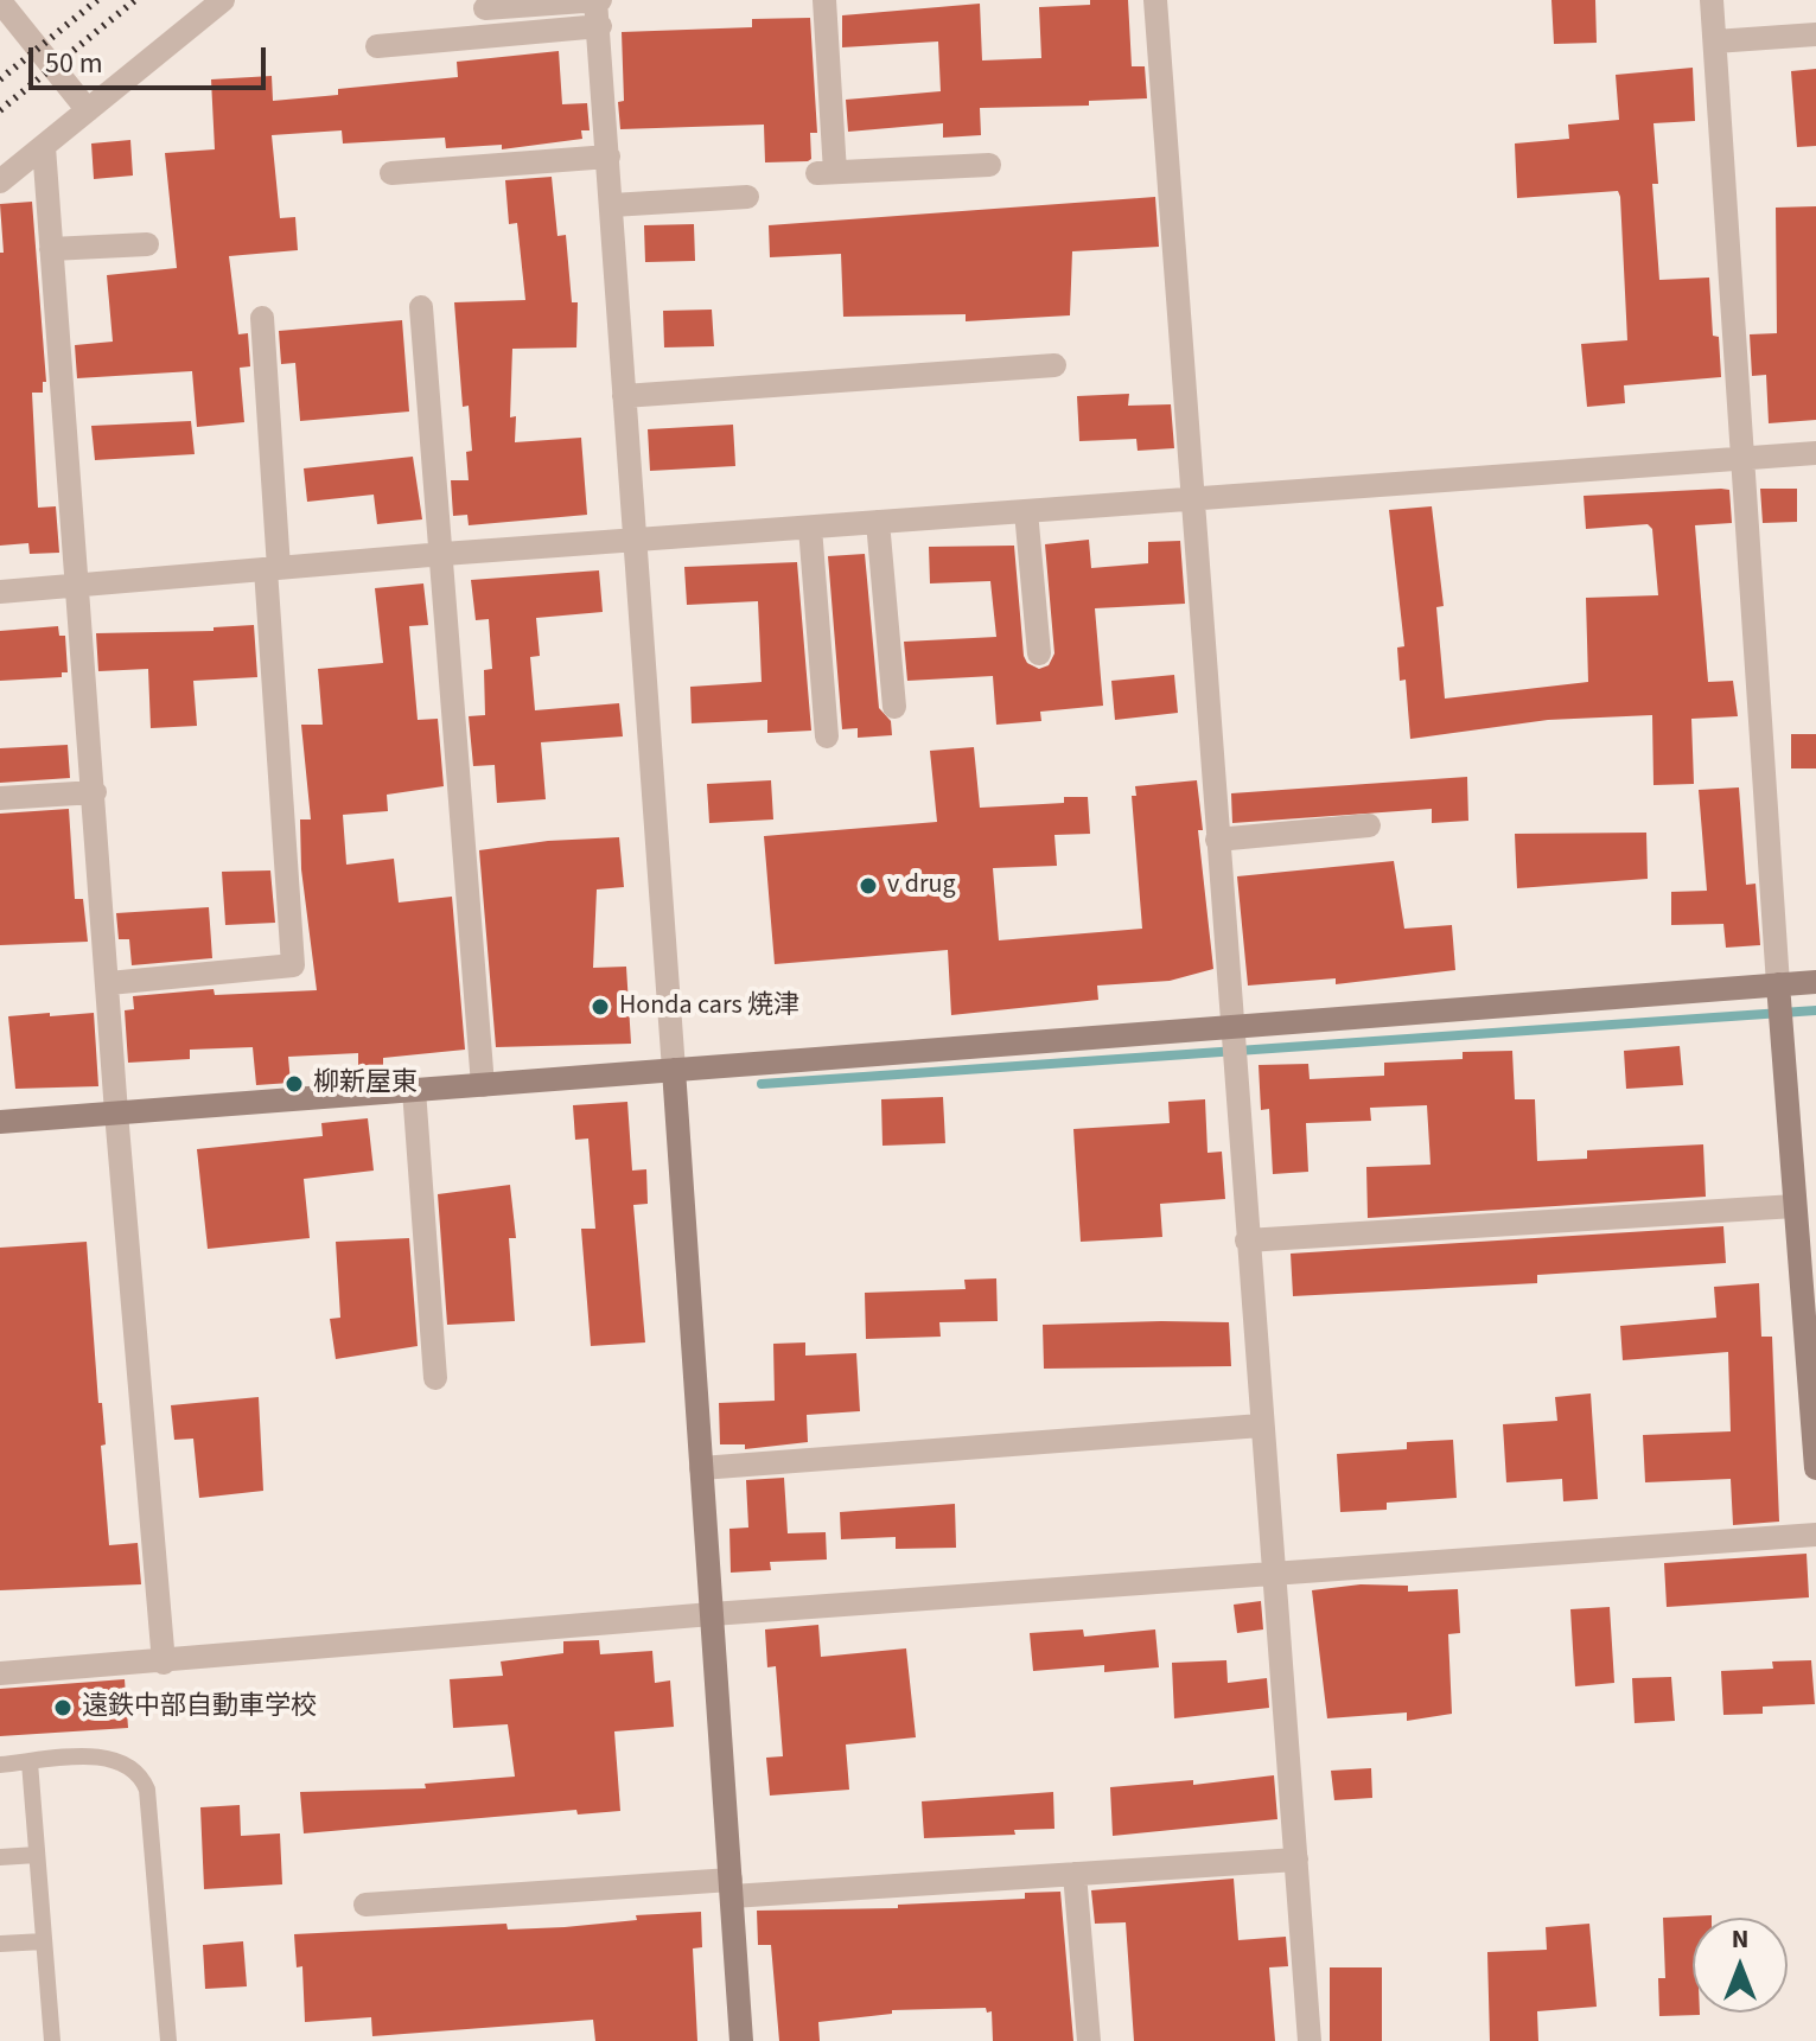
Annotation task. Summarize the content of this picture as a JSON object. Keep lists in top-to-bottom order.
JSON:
{
  "places": [
    "v drug",
    "Honda cars 焼津",
    "柳新屋東",
    "遠鉄中部自動車学校"
  ],
  "scale_bar": "50 m",
  "north": "top"
}
